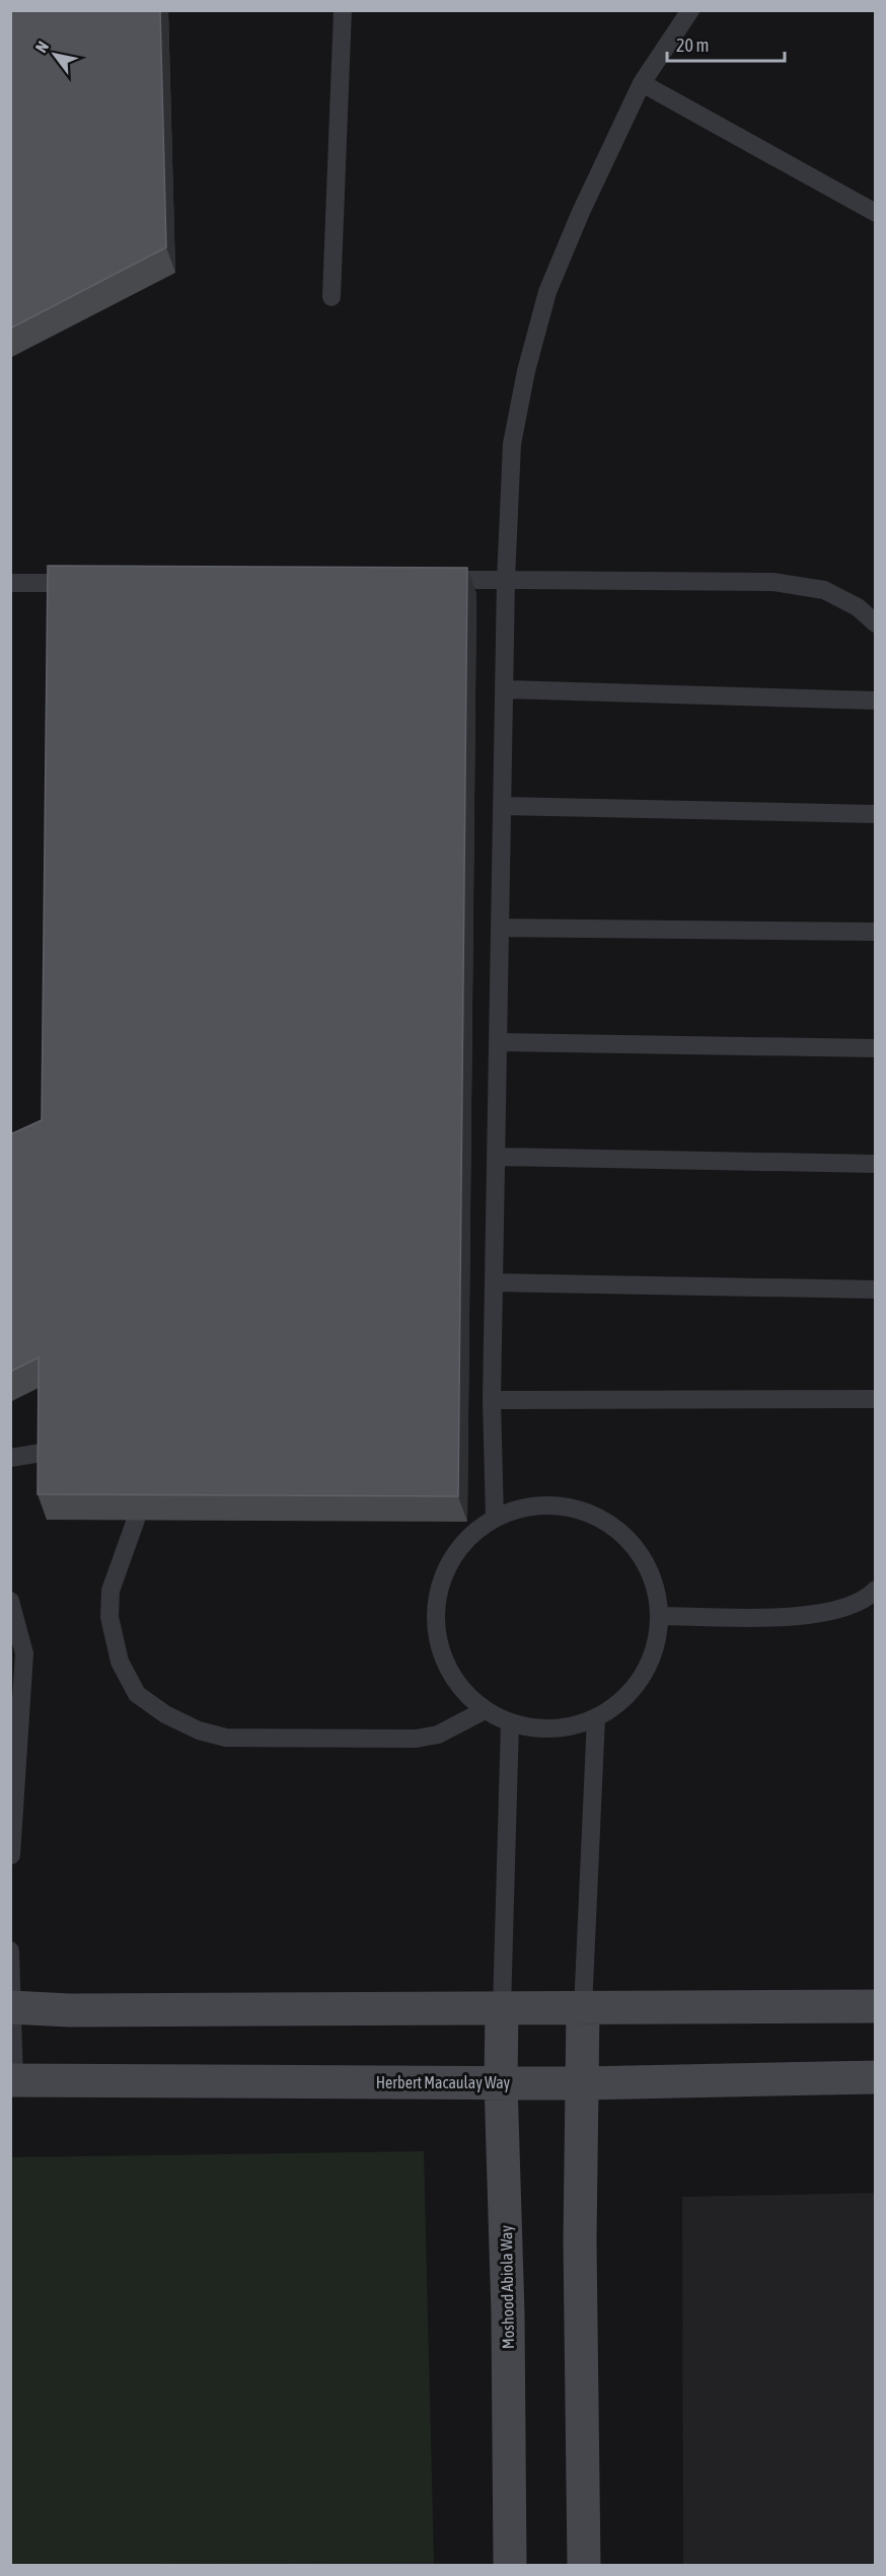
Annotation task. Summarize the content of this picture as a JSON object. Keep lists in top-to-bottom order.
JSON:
{
  "streets": {
    "main road": ["Herbert Macaulay Way", "Moshood Abiola Way"]
  },
  "crossings": [
    ["Herbert Macaulay Way", "Moshood Abiola Way"]
  ],
  "scale_bar": "20 m",
  "north": "top left"
}
